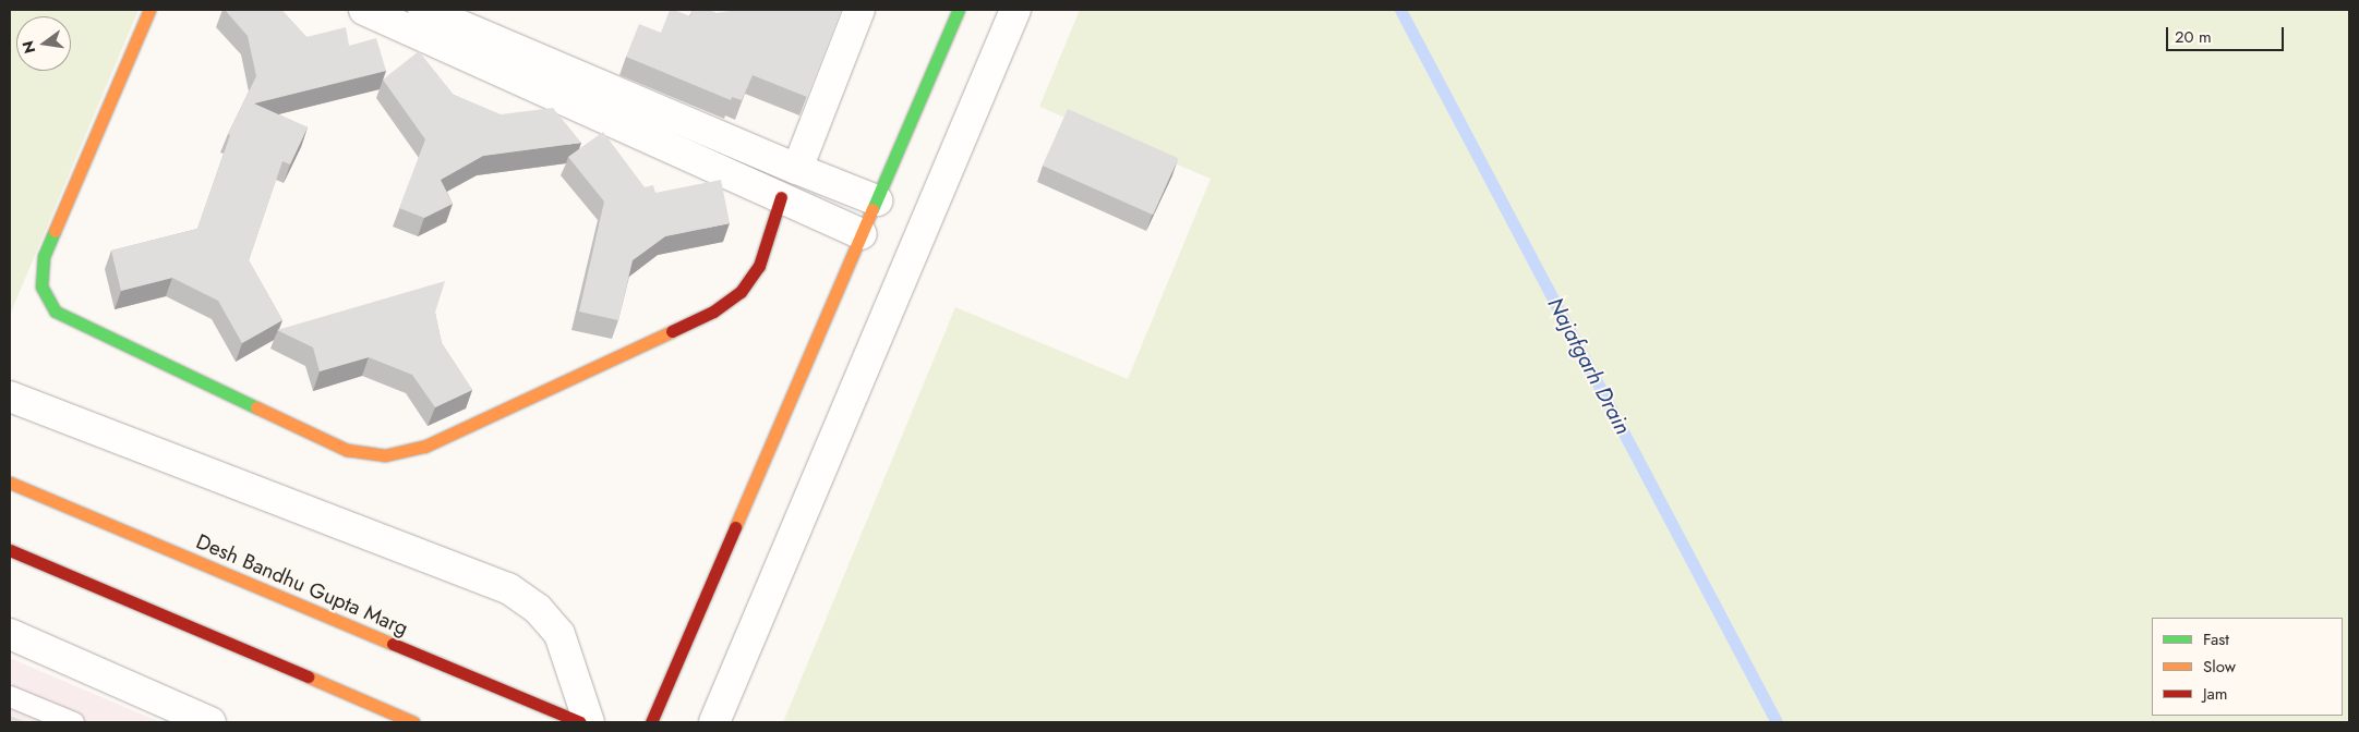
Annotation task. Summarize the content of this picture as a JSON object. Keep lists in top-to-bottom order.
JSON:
{
  "streets": {
    "street": ["Desh Bandhu Gupta Marg"]
  },
  "water": ["Najafgarh Drain"],
  "legend": ["Fast", "Slow", "Jam"],
  "scale_bar": "20 m",
  "north": "left"
}
